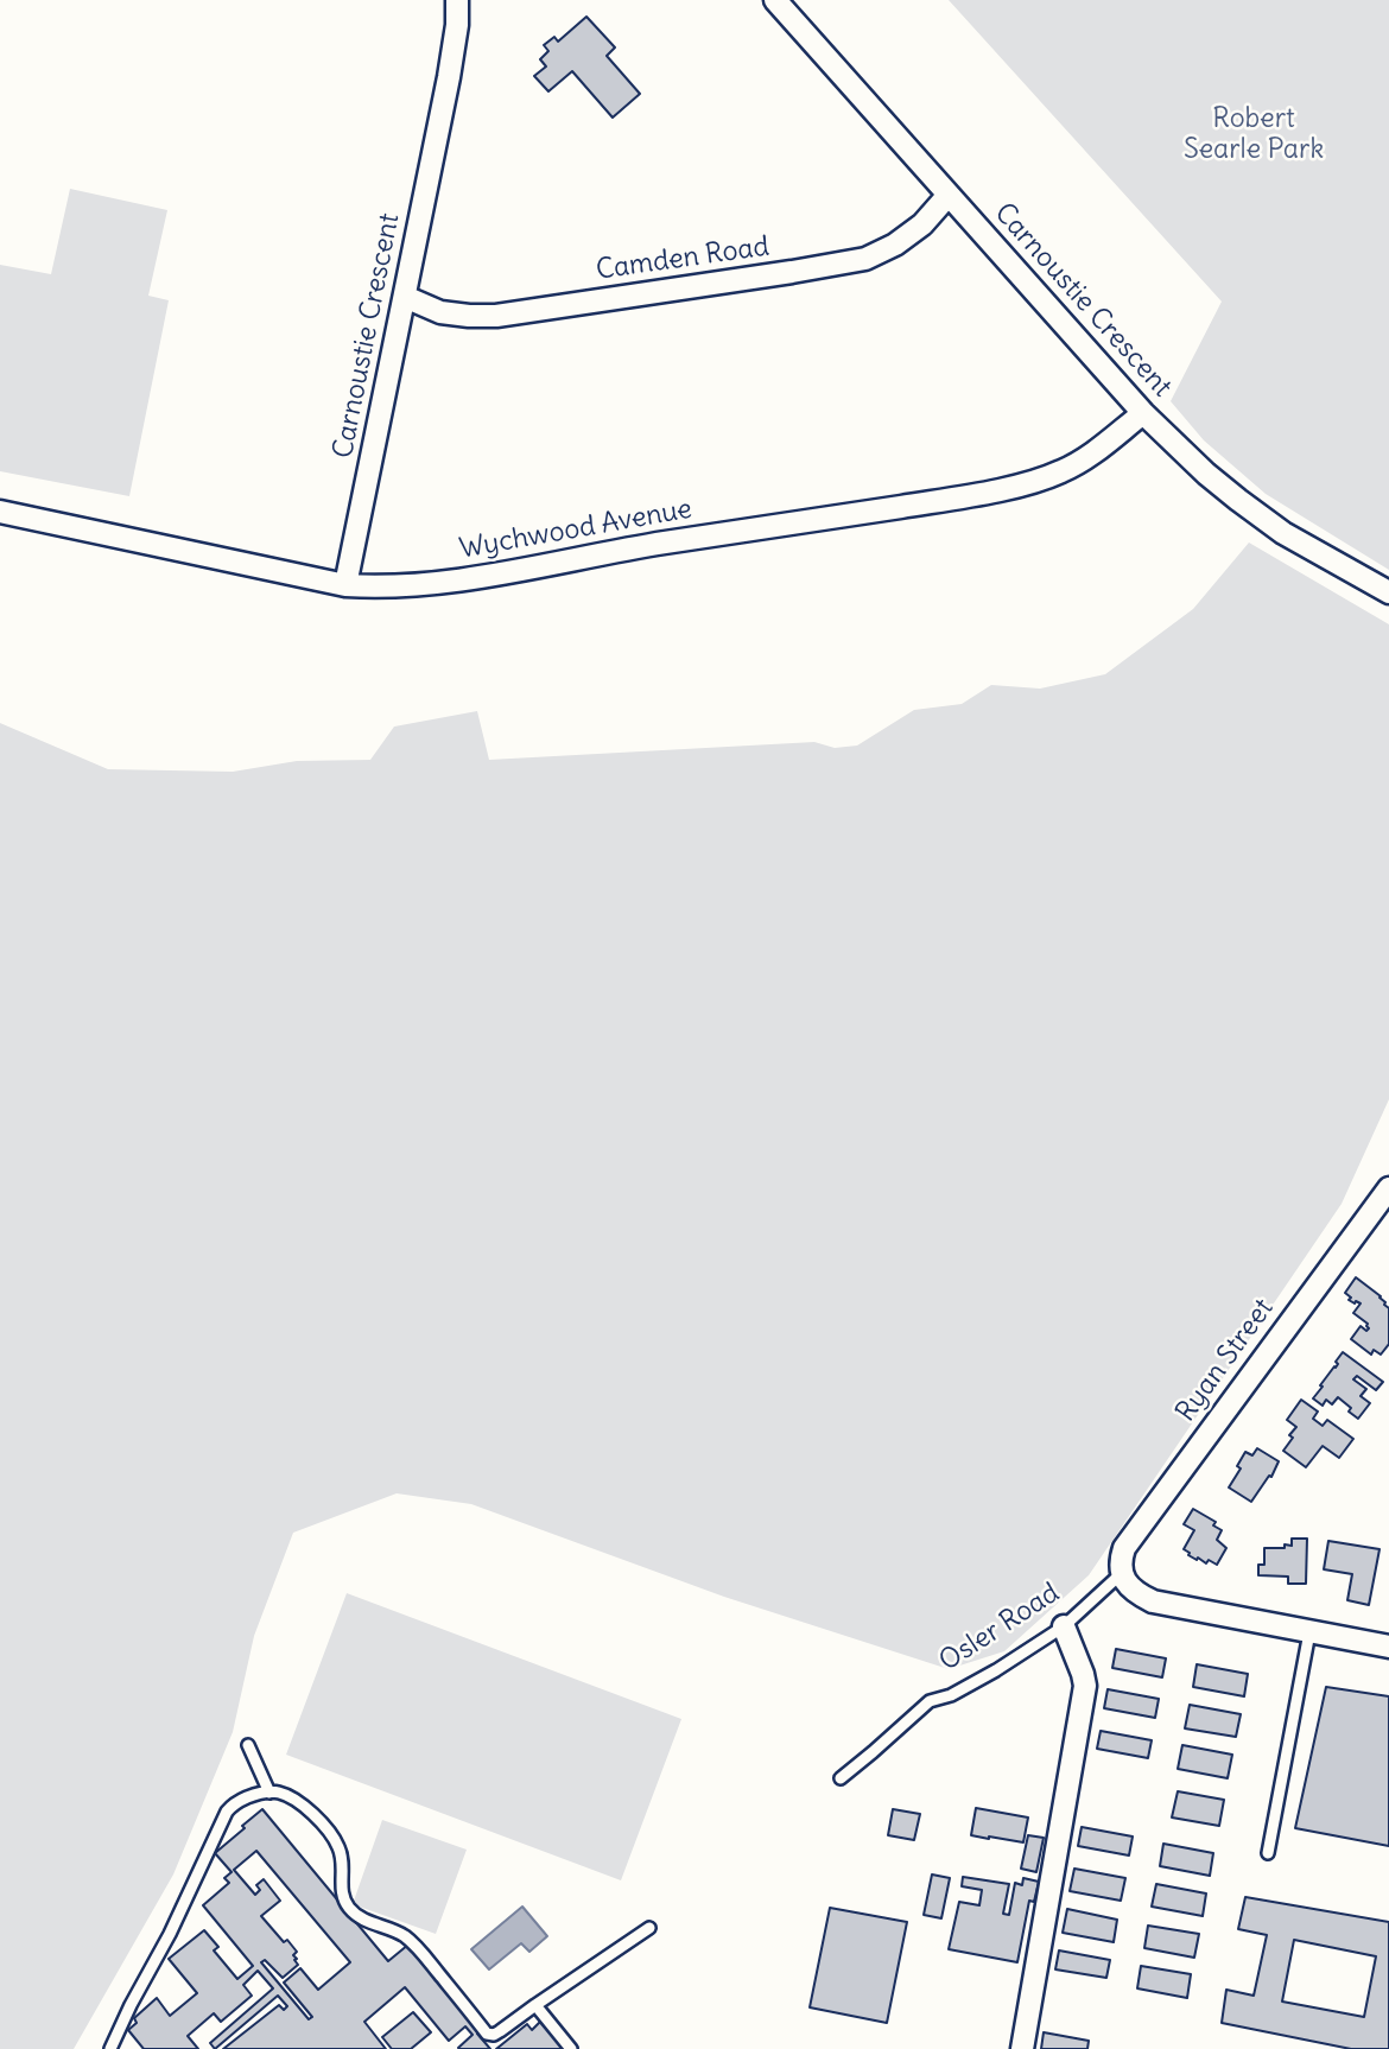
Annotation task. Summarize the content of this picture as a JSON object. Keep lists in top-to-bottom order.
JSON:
{
  "streets": {
    "street": [
      "Camden Road",
      "Carnoustie Crescent",
      "Wychwood Avenue",
      "Ryan Street"
    ],
    "lane": ["Osler Road"]
  },
  "crossings": [
    ["Camden Road", "Carnoustie Crescent"],
    ["Carnoustie Crescent", "Wychwood Avenue"],
    ["Ryan Street", "Osler Road"]
  ],
  "parks": ["Robert Searle Park"]
}
